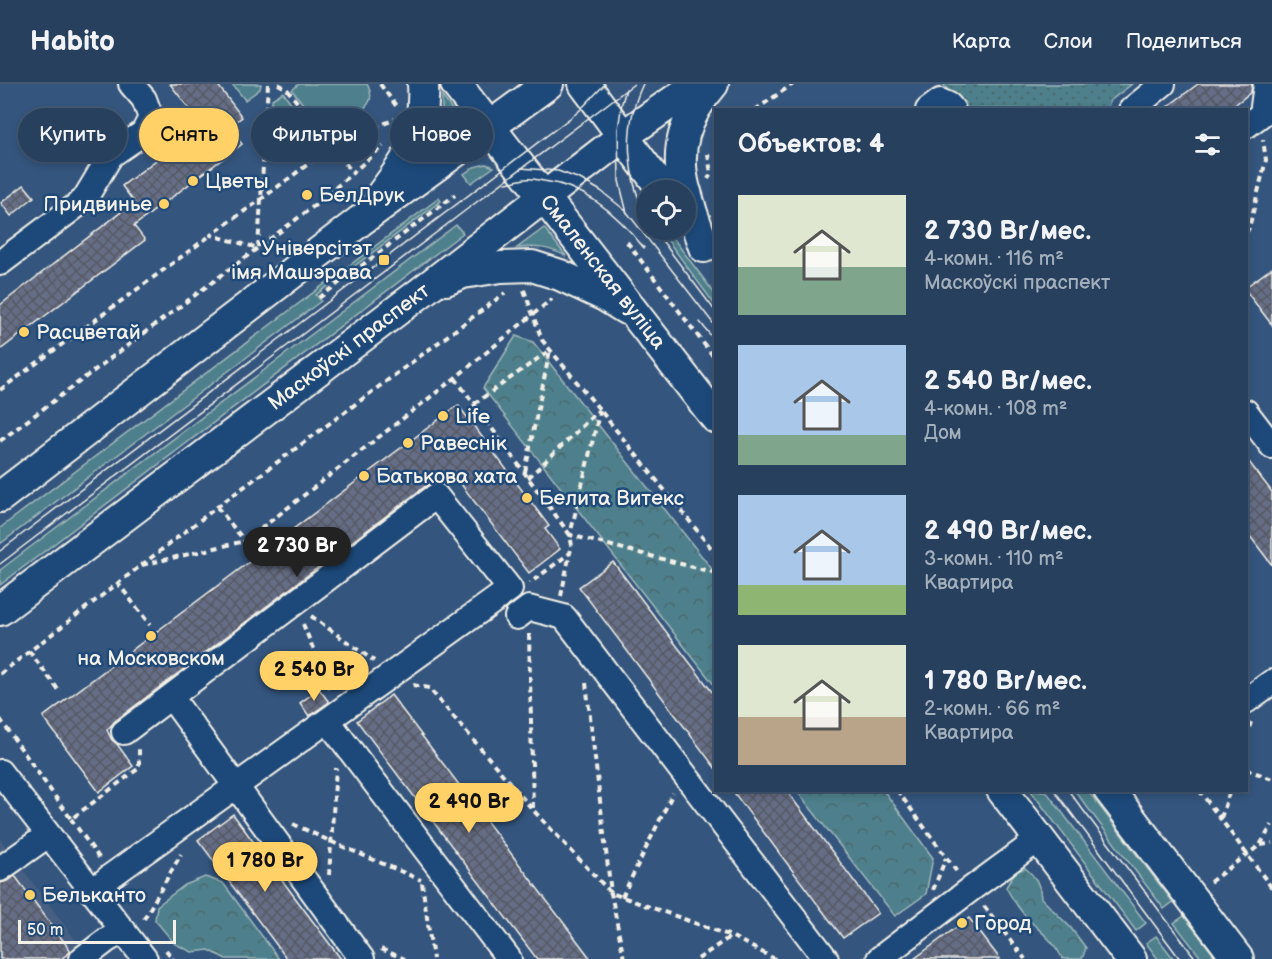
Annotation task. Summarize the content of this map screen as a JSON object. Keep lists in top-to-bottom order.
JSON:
{
  "streets": {
    "main road": ["Смаленская вуліца", "Маскоўскі праспект"]
  },
  "crossings": [
    ["Смаленская вуліца", "Маскоўскі праспект"]
  ],
  "places": {
    "other": [
      "Цветы",
      "БелДрук",
      "Придвинье",
      "Расцветай",
      "Life",
      "Равеснік",
      "Батькова хата",
      "Белита Витекс",
      "на Московском",
      "Бельканто",
      "Город"
    ],
    "transit": ["Універсітэт імя Машэрава"]
  },
  "scale_bar": "50 m",
  "page": {
    "header": "Habito",
    "nav": ["Карта", "Слои", "Поделиться"],
    "chip": [
      "Купить",
      "Снять",
      "Фильтры",
      "Новое"
    ],
    "heading": "Объектов: 4",
    "list": [
      {
        "name": "2 730 Br/мес.",
        "note": "4-комн. · 116 m² · Маскоўскі праспект"
      },
      {
        "name": "2 540 Br/мес.",
        "note": "4-комн. · 108 m² · Дом"
      },
      {
        "name": "2 490 Br/мес.",
        "note": "3-комн. · 110 m² · Квартира"
      },
      {
        "name": "1 780 Br/мес.",
        "note": "2-комн. · 66 m² · Квартира"
      }
    ],
    "price": [
      "2 730 Br",
      "2 540 Br",
      "2 490 Br",
      "1 780 Br"
    ],
    "scale": "50 m"
  }
}
